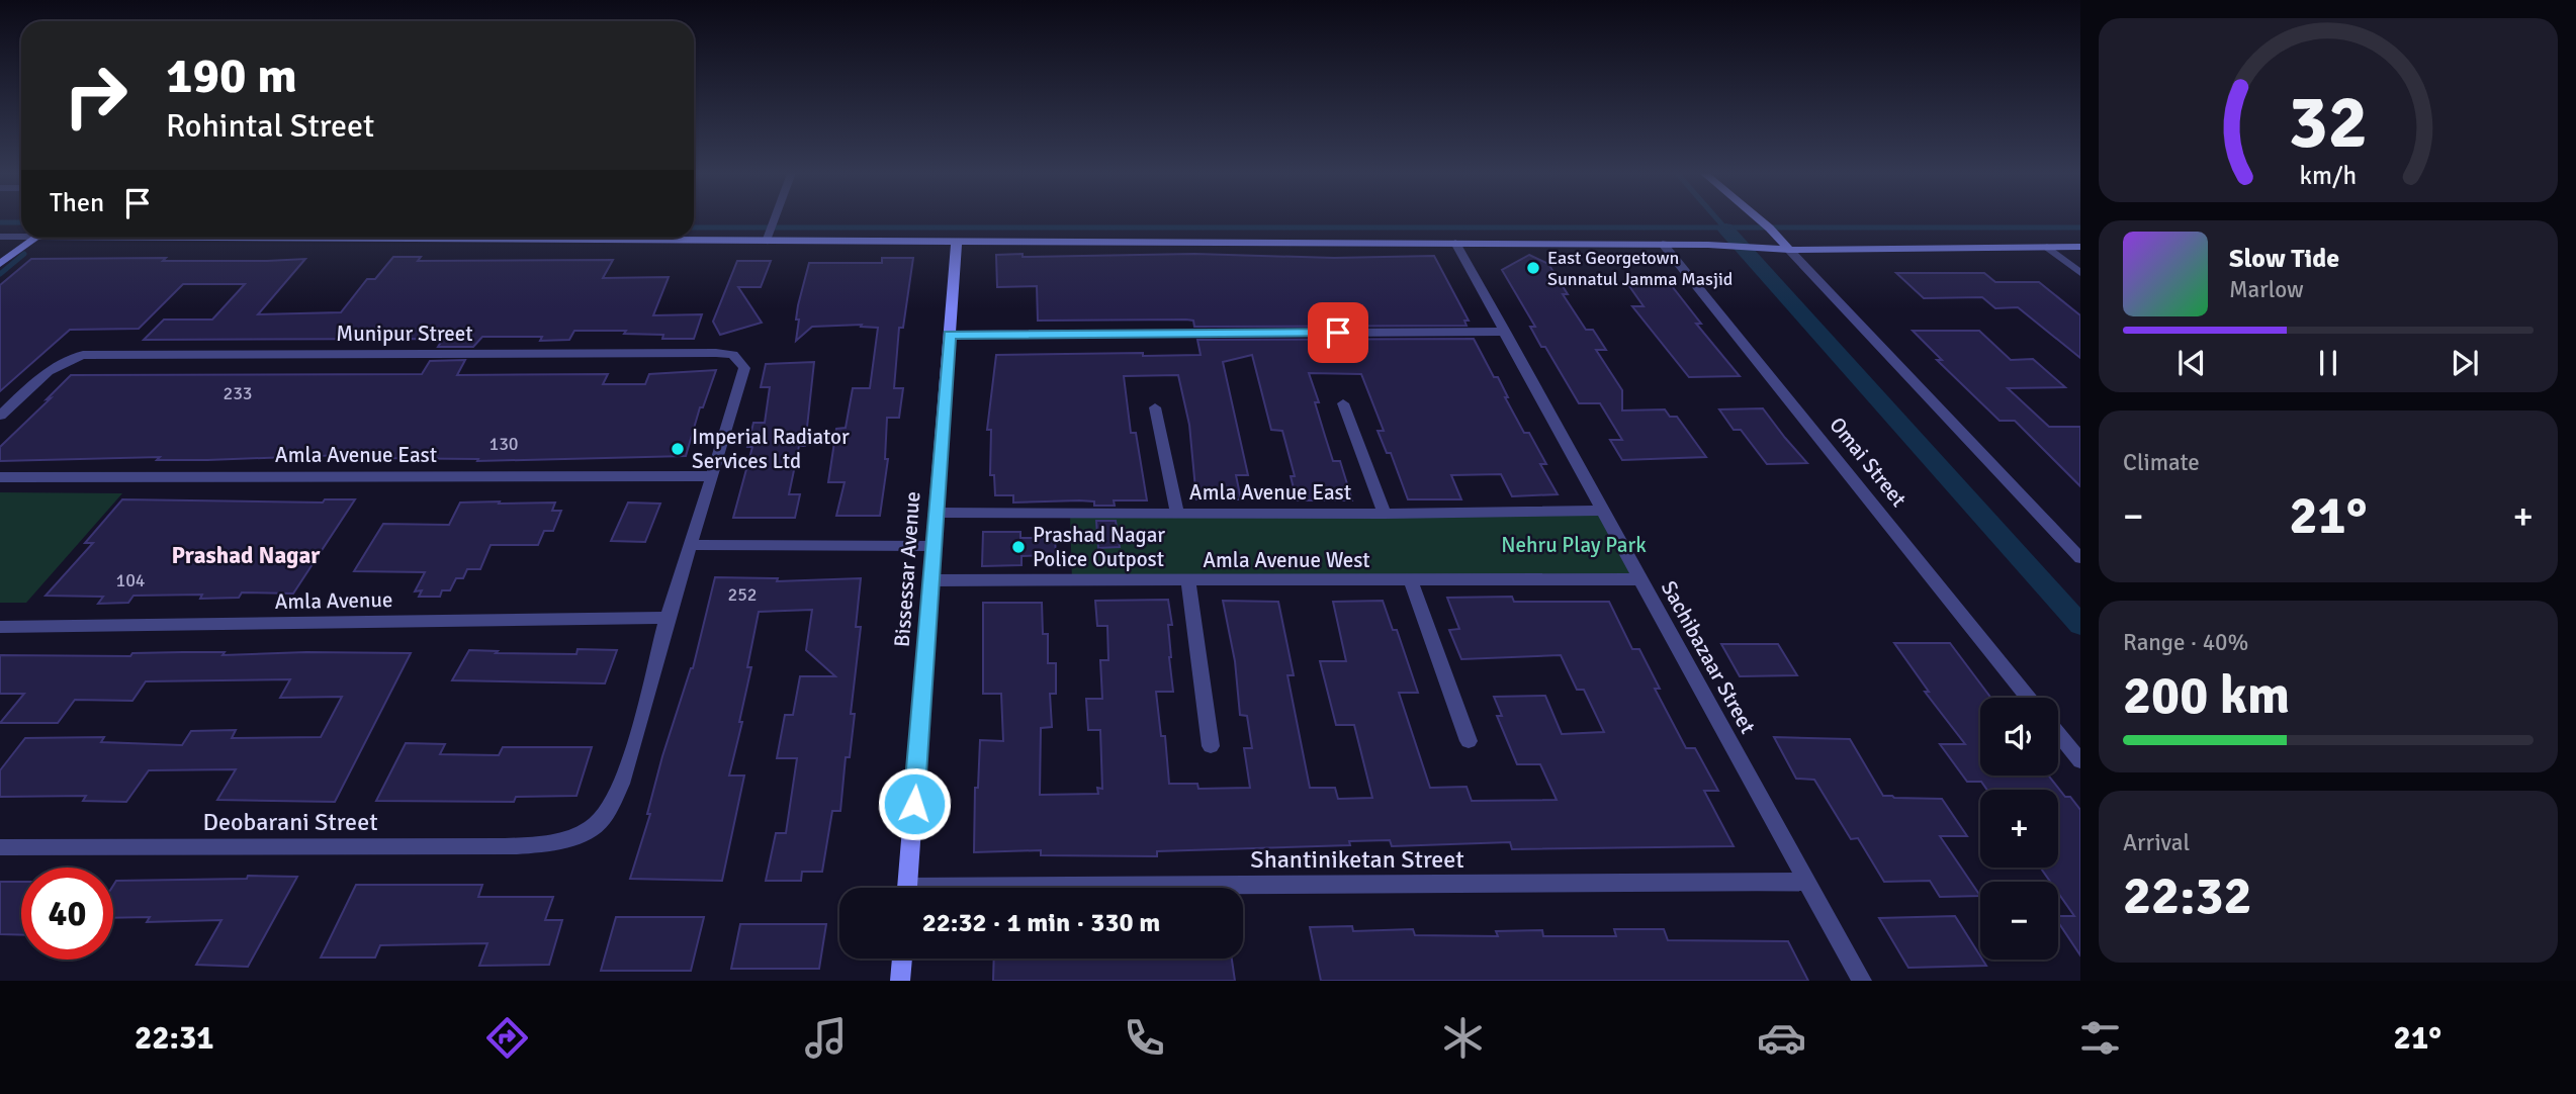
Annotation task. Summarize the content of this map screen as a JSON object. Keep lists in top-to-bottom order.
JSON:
{
  "streets": {
    "street": [
      "Munipur Street",
      "Amla Avenue East",
      "Omai Street",
      "Amla Avenue West",
      "Bissessar Avenue",
      "Amla Avenue",
      "Sachibazaar Street",
      "Deobarani Street",
      "Shantiniketan Street"
    ]
  },
  "crossings": [
    ["Munipur Street", "Amla Avenue East"],
    ["Amla Avenue East", "Bissessar Avenue"],
    ["Amla Avenue East", "Sachibazaar Street"],
    ["Amla Avenue West", "Bissessar Avenue"],
    ["Amla Avenue West", "Sachibazaar Street"],
    ["Amla Avenue", "Deobarani Street"],
    ["Sachibazaar Street", "Shantiniketan Street"]
  ],
  "districts": ["Prashad Nagar"],
  "parks": ["Nehru Play Park"],
  "places": ["East Georgetown Sunnatul Jamma Masjid", "Imperial Radiator Services Ltd", "Prashad Nagar Police Outpost"],
  "house_numbers": [
    "233",
    "130",
    "104",
    "252"
  ],
  "page": {
    "turn": ["190 m", "Rohintal Street"],
    "then": "Then",
    "song": ["Slow Tide", "Marlow"],
    "tile": [
      "Climate",
      ["Range · 40%", "200 km"],
      ["Arrival", "22:32"]
    ],
    "heat": ["−", "21°", "+"],
    "map_buttons": ["+", "−"],
    "limit": "40",
    "trip": "22:32 · 1 min · 330 m",
    "tabs": ["22:31", "21°"],
    "gauge": ["32", "km/h"]
  }
}
